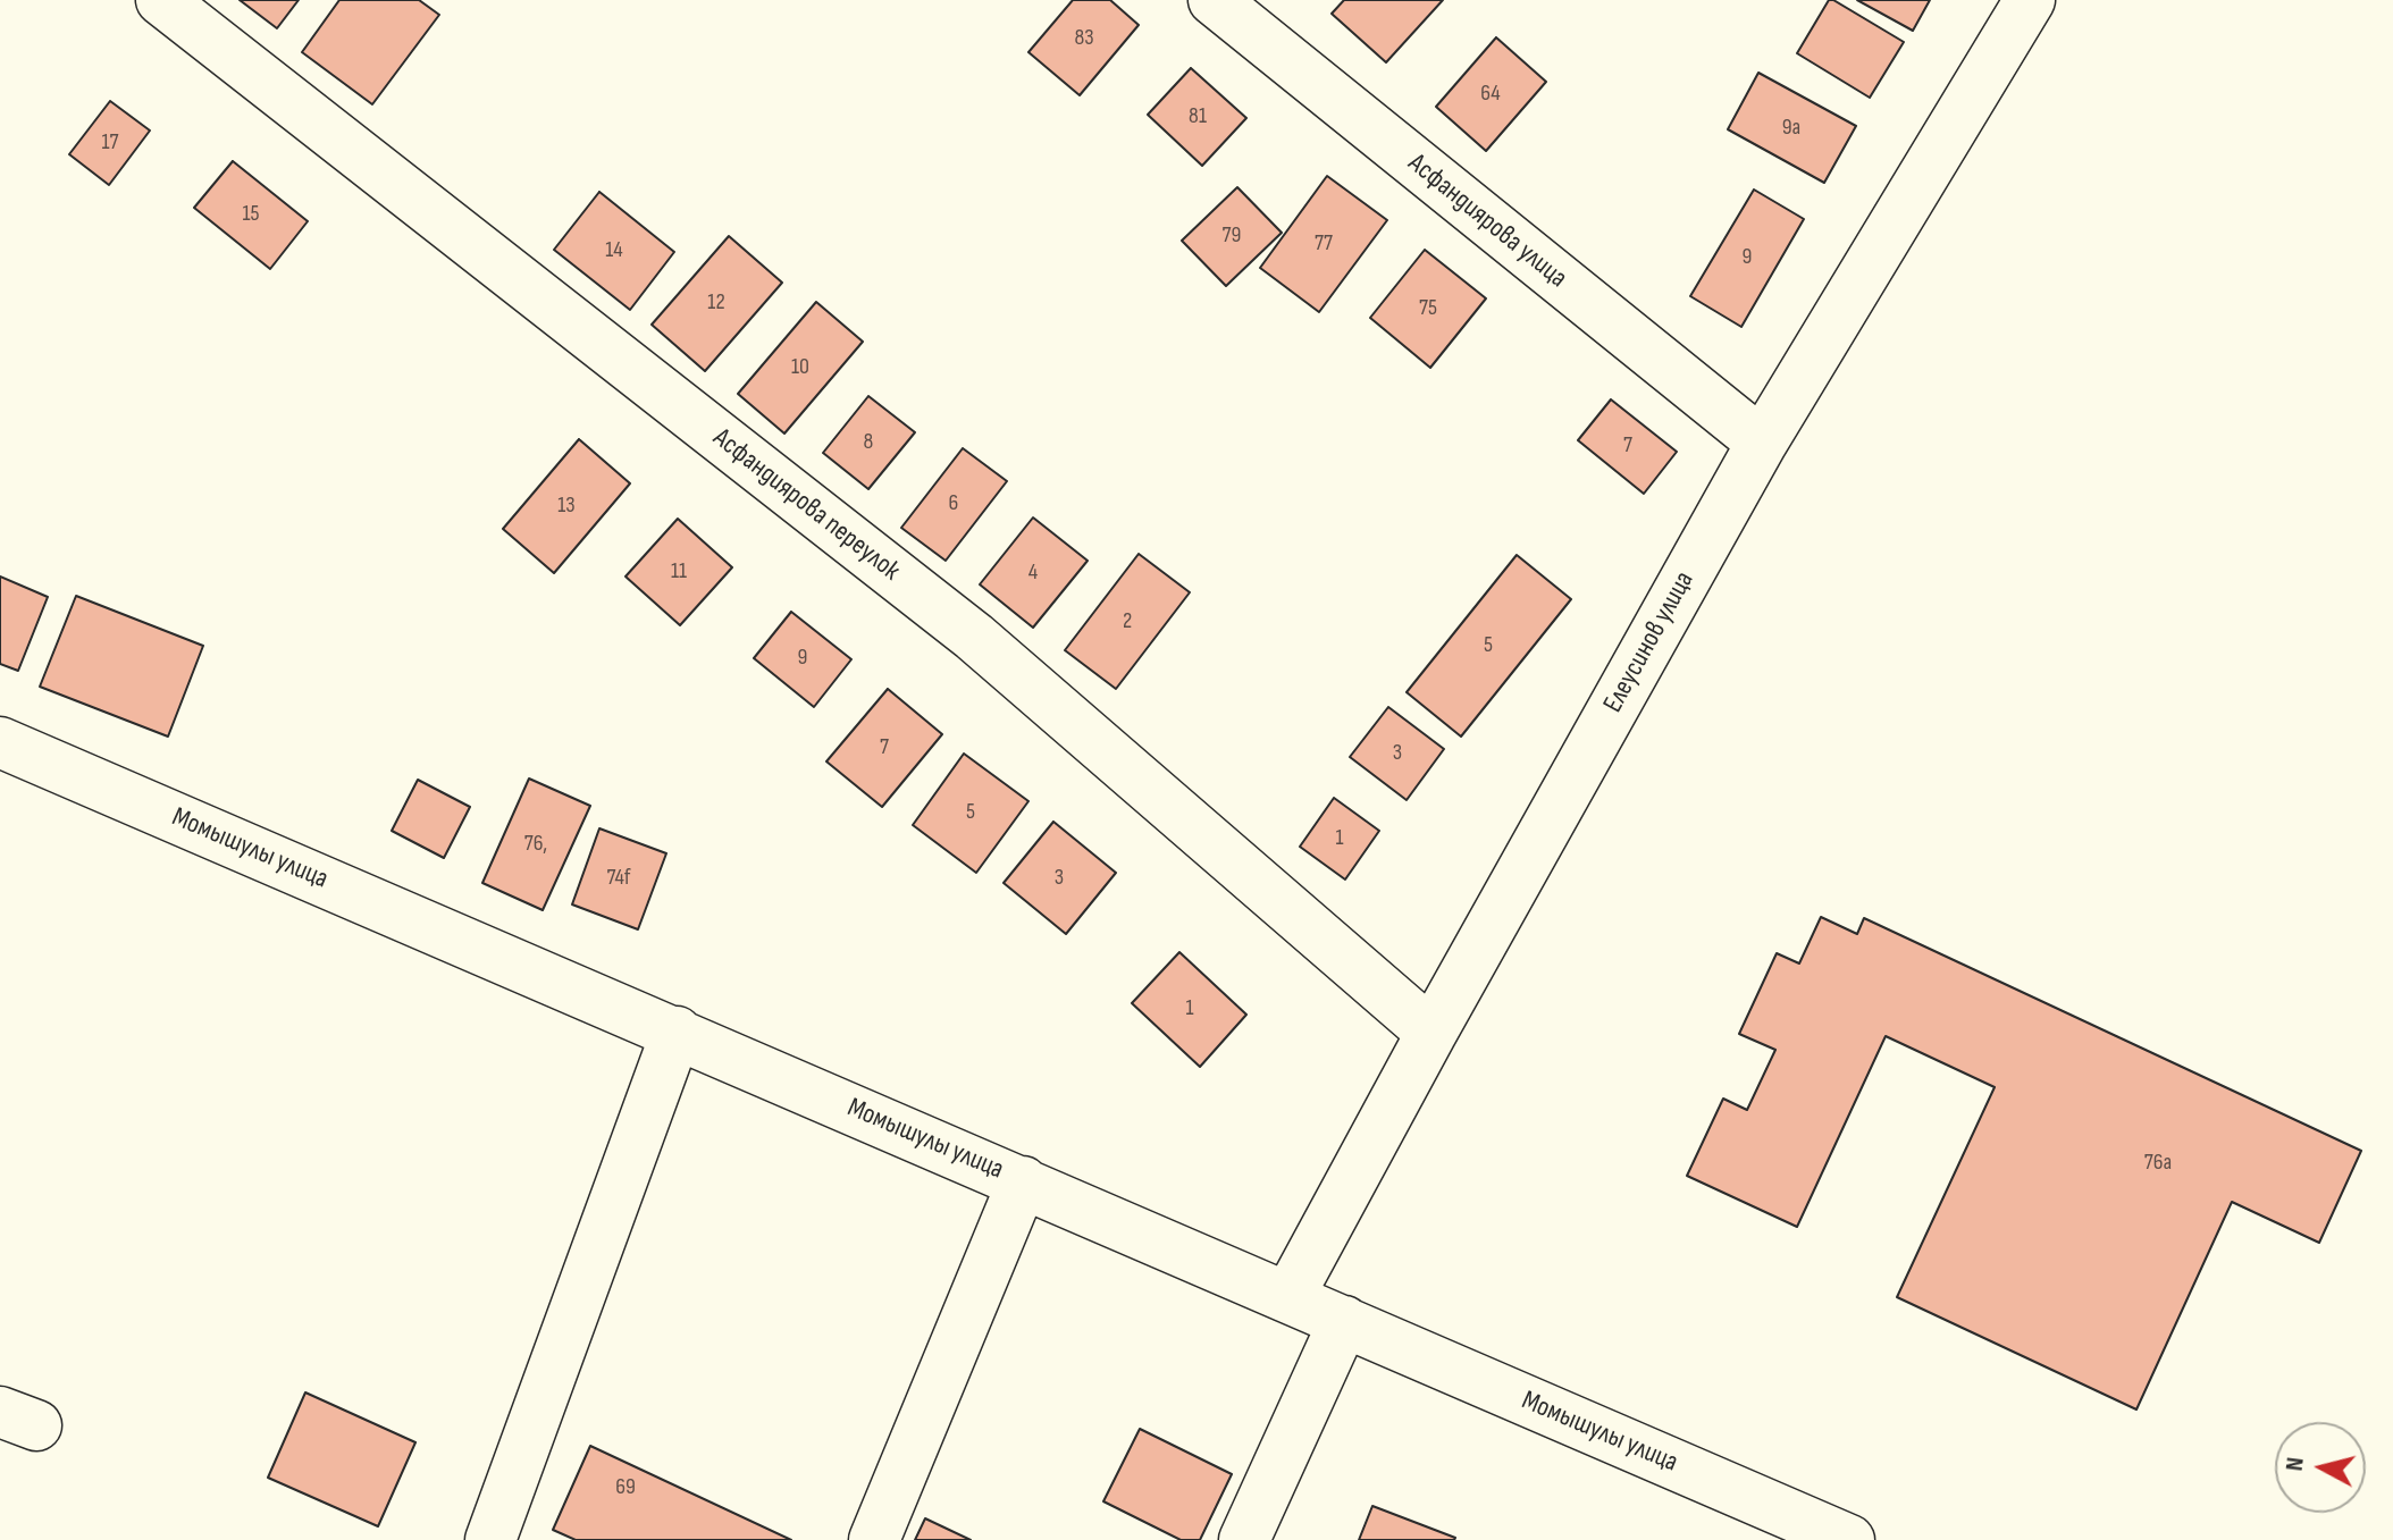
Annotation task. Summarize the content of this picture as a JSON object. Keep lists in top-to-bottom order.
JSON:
{
  "streets": {
    "street": [
      "Асфандиярова улица",
      "Асфандиярова переулок",
      "Елеусинов улица",
      "Момышулы улица"
    ]
  },
  "crossings": [
    ["Асфандиярова улица", "Елеусинов улица"],
    ["Асфандиярова переулок", "Елеусинов улица"],
    ["Елеусинов улица", "Момышулы улица"]
  ],
  "house_numbers": [
    "83",
    "64",
    "81",
    "9а",
    "17",
    "15",
    "79",
    "77",
    "14",
    "9",
    "12",
    "75",
    "10",
    "8",
    "7",
    "6",
    "13",
    "11",
    "4",
    "2",
    "5",
    "9",
    "7",
    "3",
    "5",
    "1",
    "76,",
    "74f",
    "3",
    "1",
    "76а",
    "69"
  ],
  "north": "left"
}
